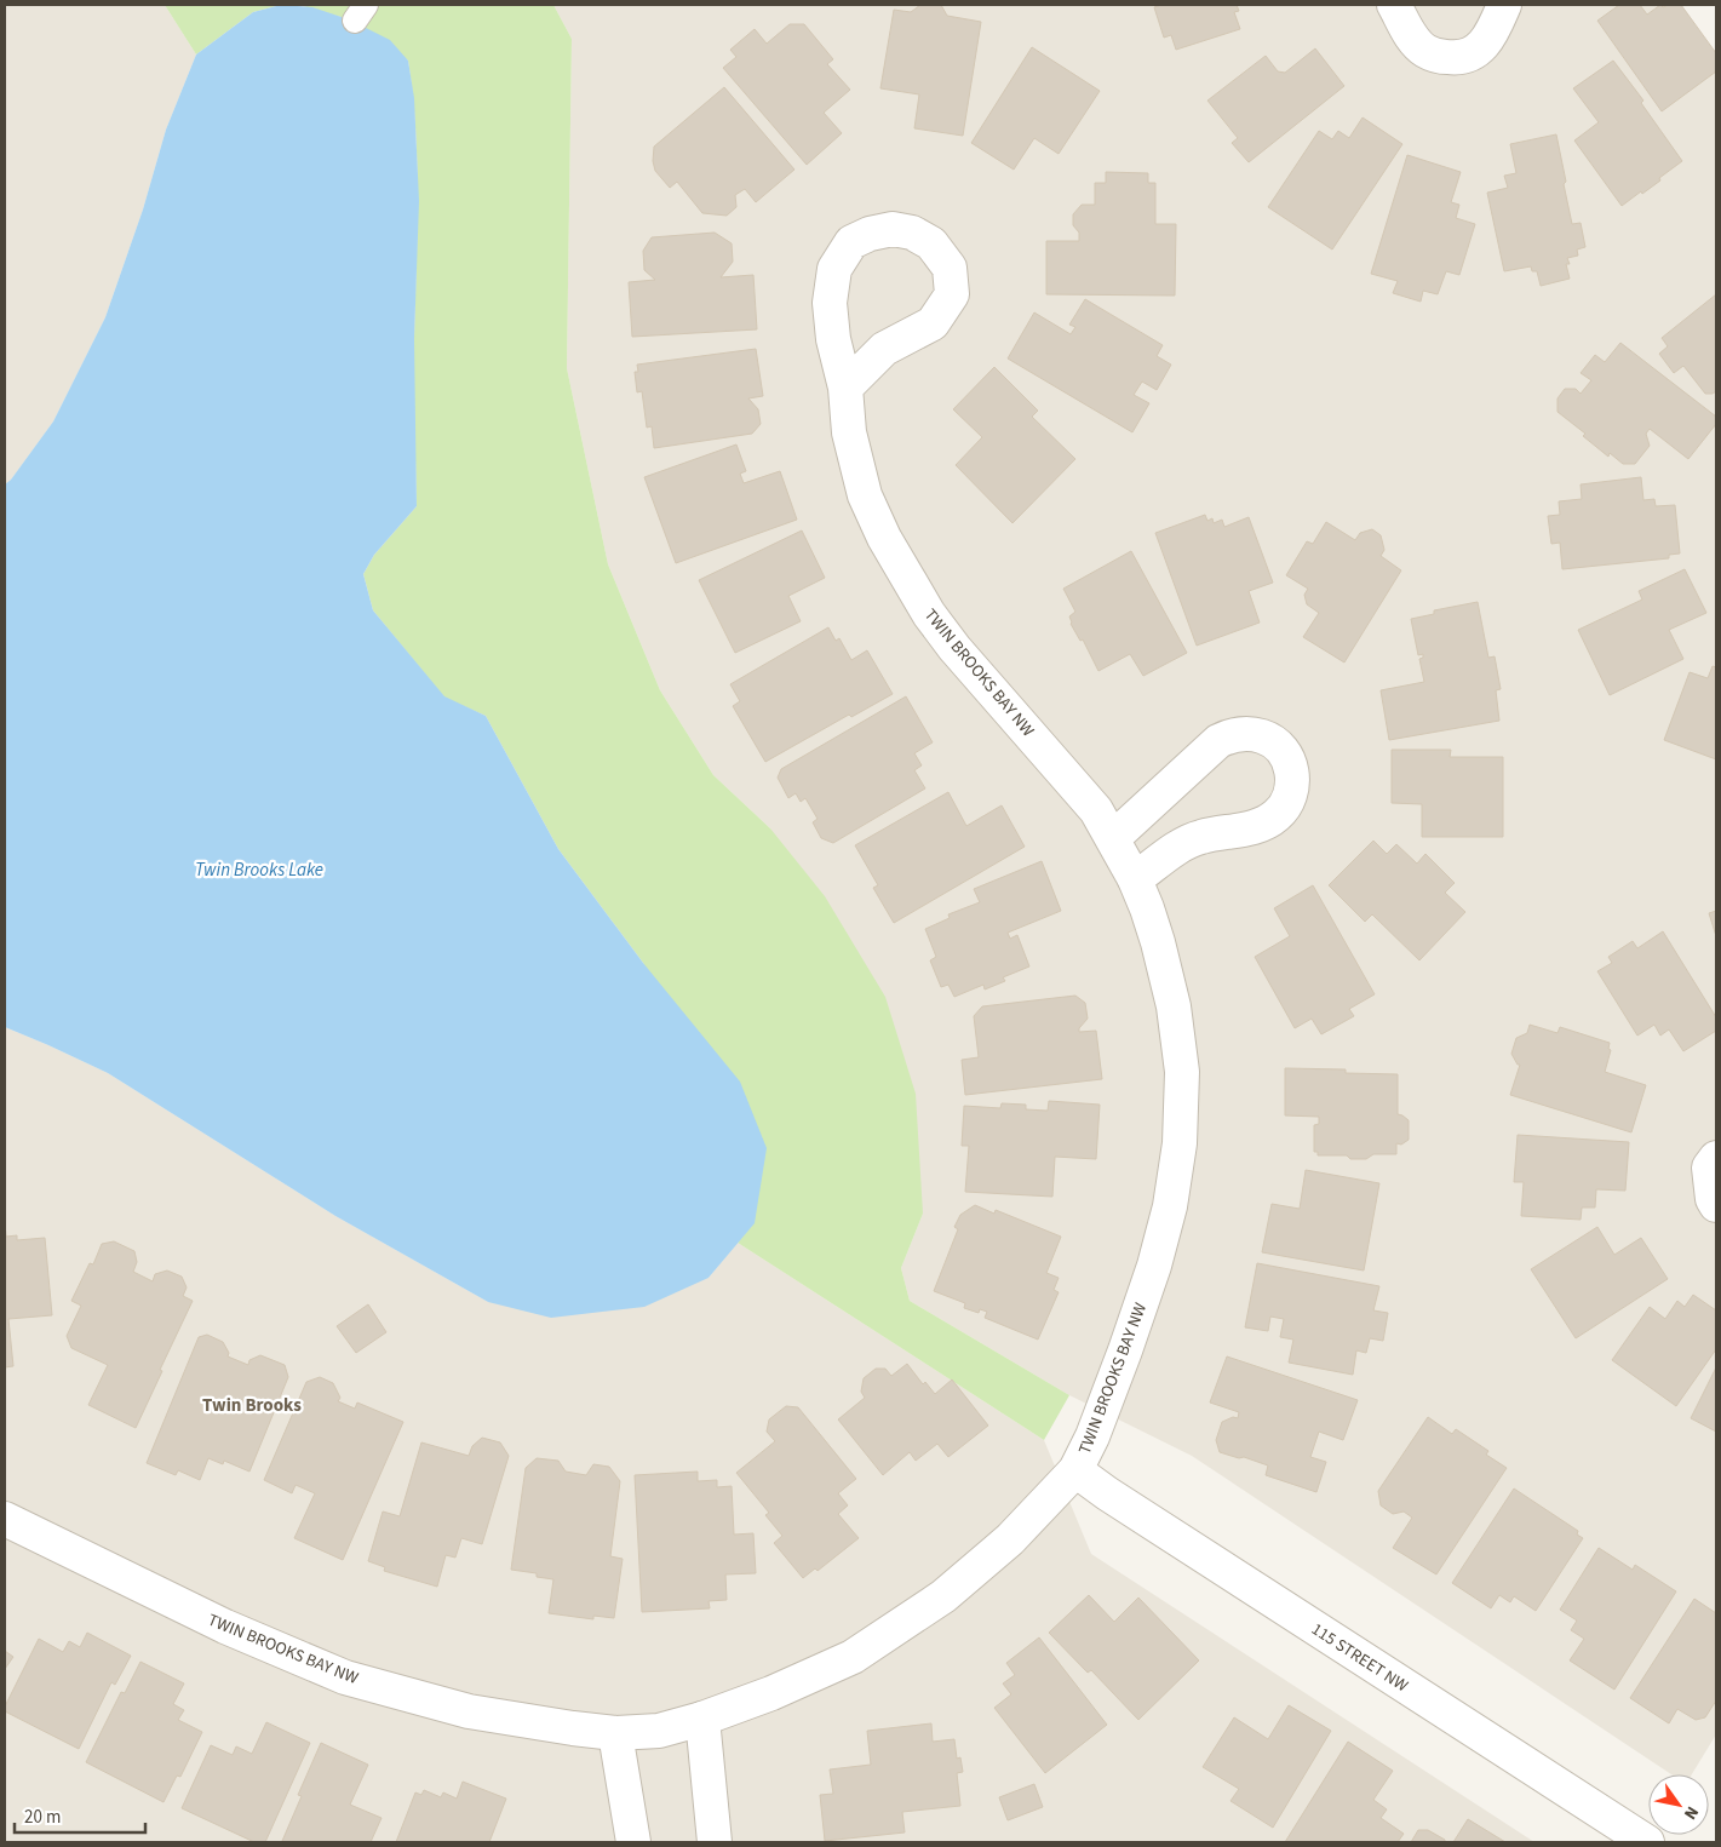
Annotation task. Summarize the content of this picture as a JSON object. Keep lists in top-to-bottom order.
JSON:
{
  "streets": {
    "street": ["TWIN BROOKS BAY NW", "115 STREET NW"]
  },
  "crossings": [
    ["TWIN BROOKS BAY NW", "115 STREET NW"]
  ],
  "districts": ["Twin Brooks"],
  "water": ["Twin Brooks Lake"],
  "scale_bar": "20 m",
  "north": "bottom right"
}
